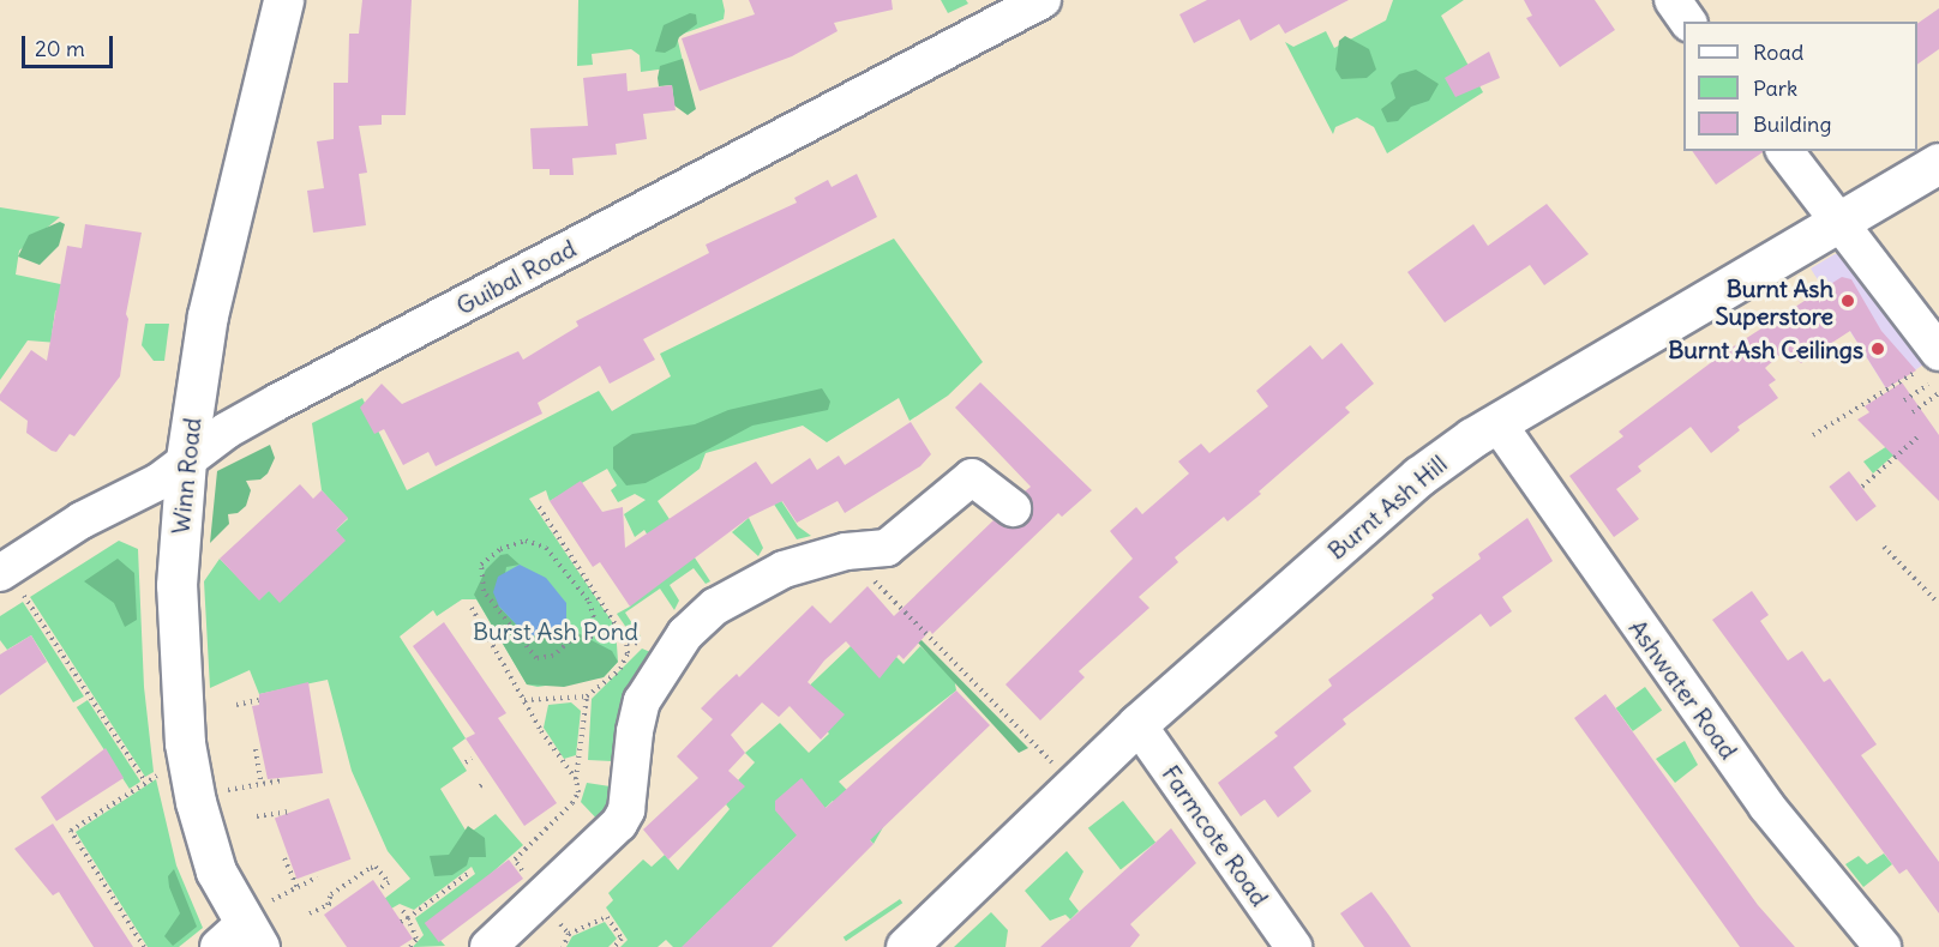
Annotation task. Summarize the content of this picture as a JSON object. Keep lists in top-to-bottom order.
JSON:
{
  "streets": {
    "street": [
      "Guibal Road",
      "Winn Road",
      "Burnt Ash Hill",
      "Ashwater Road",
      "Farmcote Road"
    ]
  },
  "crossings": [
    ["Guibal Road", "Winn Road"],
    ["Burnt Ash Hill", "Ashwater Road"],
    ["Burnt Ash Hill", "Farmcote Road"]
  ],
  "parks": ["Burst Ash Pond"],
  "places": ["Burnt Ash Superstore", "Burnt Ash Ceilings"],
  "legend": ["Road", "Park", "Building"],
  "scale_bar": "20 m"
}
